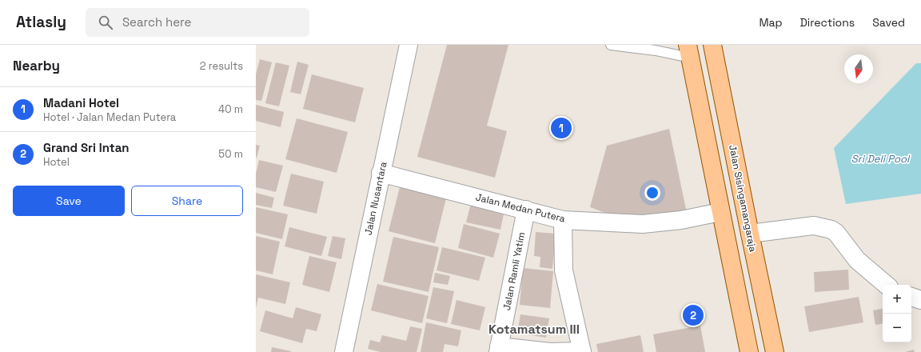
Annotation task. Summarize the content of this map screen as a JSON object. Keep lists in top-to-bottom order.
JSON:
{
  "streets": {
    "main road": ["Jalan Sisingamangaraja"],
    "street": ["Jalan Nusantara", "Jalan Medan Putera", "Jalan Ramli Yatim"]
  },
  "crossings": [
    ["Jalan Nusantara", "Jalan Medan Putera"],
    ["Jalan Medan Putera", "Jalan Ramli Yatim"]
  ],
  "districts": ["Kotamatsum III"],
  "water": ["Sri Deli Pool"],
  "north": "bottom",
  "page": {
    "header": "Atlasly",
    "search": "Search here",
    "nav": ["Map", "Directions", "Saved"],
    "heading": ["Nearby", "2 results"],
    "list": [
      {
        "mark": "1",
        "name": "Madani Hotel",
        "note": "Hotel · Jalan Medan Putera",
        "value": "40 m"
      },
      {
        "mark": "2",
        "name": "Grand Sri Intan",
        "note": "Hotel",
        "value": "50 m"
      }
    ],
    "pins": ["1", "2"],
    "buttons": ["Save", "Share"],
    "map_buttons": ["+", "−"]
  }
}
